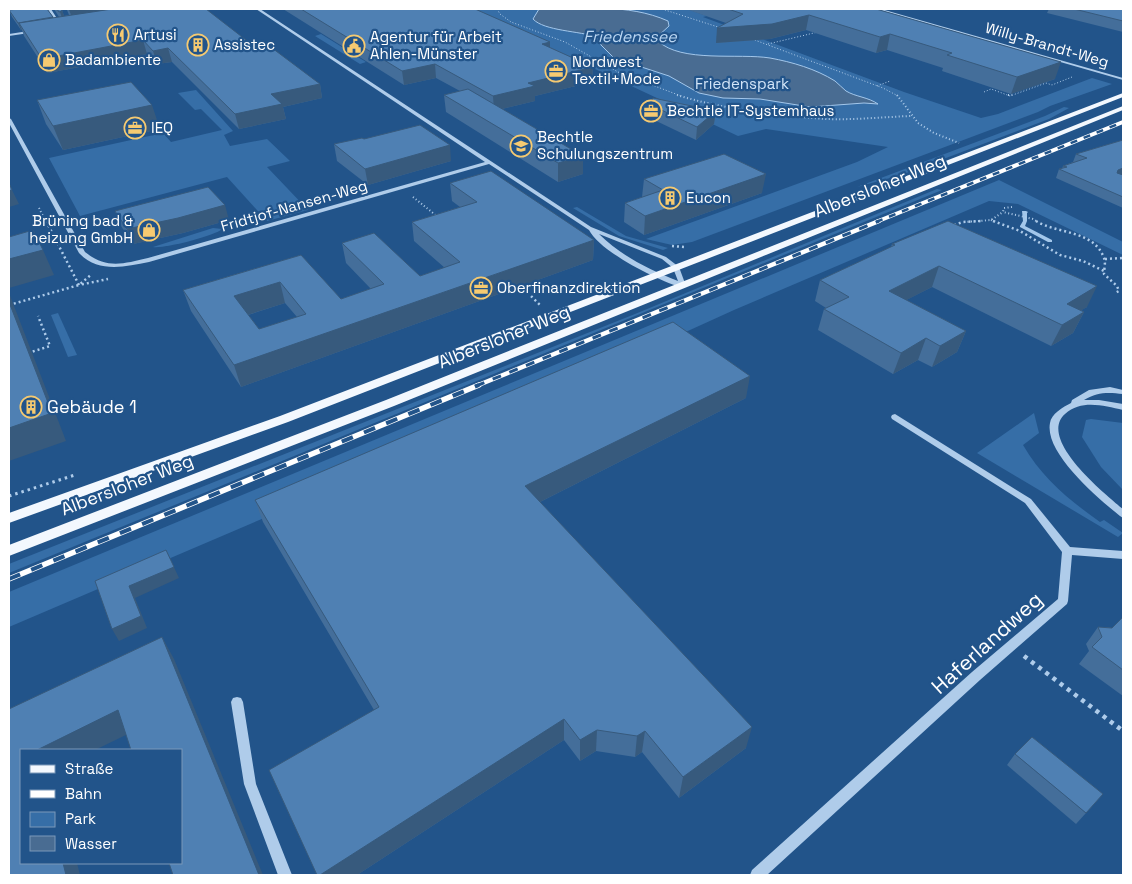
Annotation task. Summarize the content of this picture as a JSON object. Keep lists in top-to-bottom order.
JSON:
{
  "streets": {
    "main road": ["Albersloher Weg"],
    "street": ["Willy-Brandt-Weg", "Fridtjof-Nansen-Weg", "Haferlandweg"]
  },
  "water": ["Friedenssee"],
  "parks": ["Friedenspark"],
  "places": {
    "restaurant": ["Artusi"],
    "building": ["Assistec", "Eucon", "Gebäude 1"],
    "public building": ["Agentur für Arbeit Ahlen-Münster"],
    "shop": ["Badambiente", "Brüning bad & heizung GmbH"],
    "office": [
      "Nordwest Textil+Mode",
      "Bechtle IT-Systemhaus",
      "IEQ",
      "Oberfinanzdirektion"
    ],
    "school or university": ["Bechtle Schulungszentrum"]
  },
  "legend": [
    "Straße",
    "Bahn",
    "Park",
    "Wasser"
  ]
}
